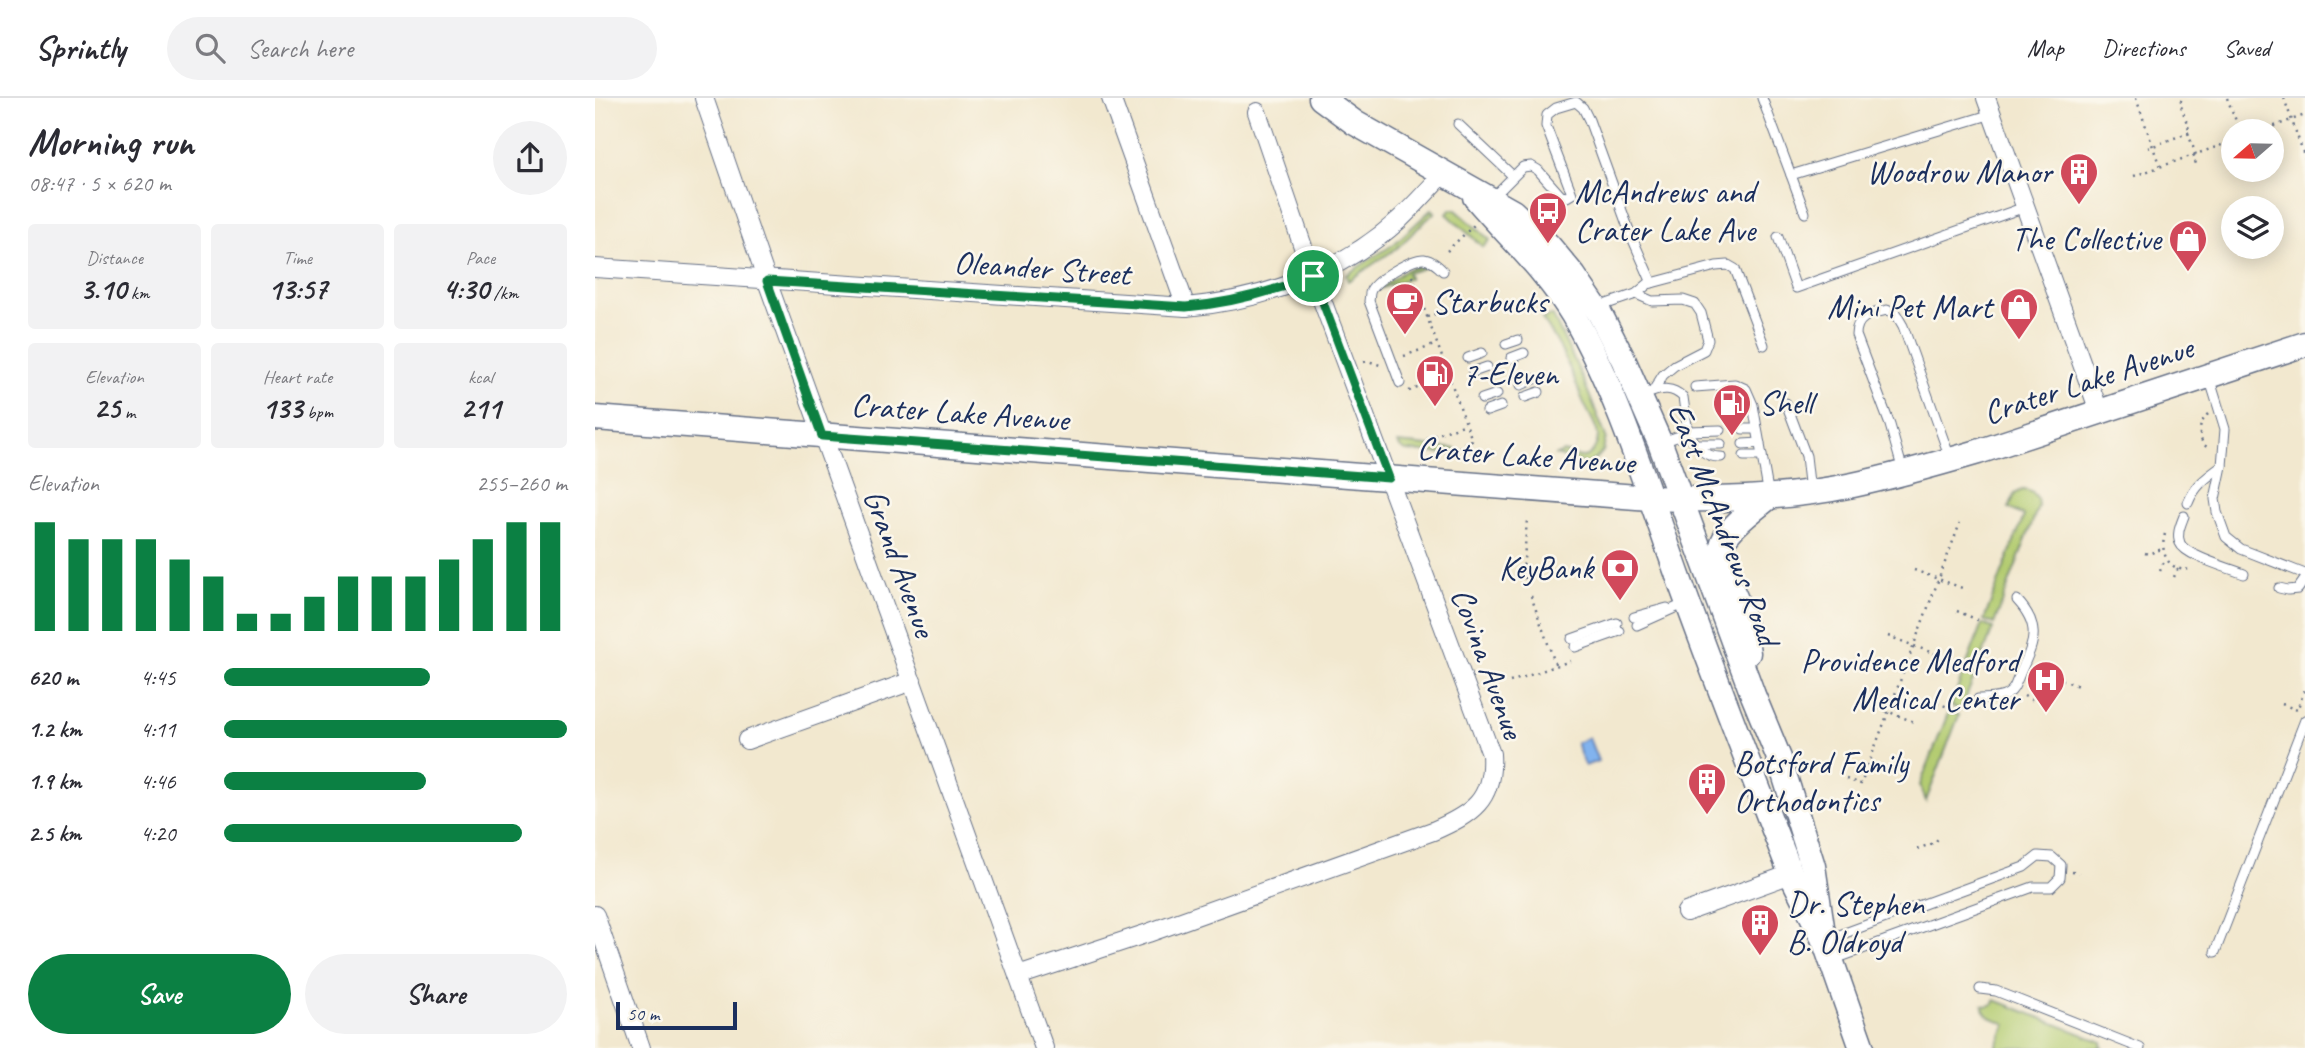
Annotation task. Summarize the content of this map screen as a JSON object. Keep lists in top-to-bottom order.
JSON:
{
  "streets": {
    "main road": ["Crater Lake Avenue", "East McAndrews Road"],
    "street": ["Oleander Street", "Grand Avenue", "Covina Avenue"]
  },
  "crossings": [
    ["Oleander Street", "East McAndrews Road"],
    ["Oleander Street", "Grand Avenue"],
    ["Oleander Street", "Covina Avenue"],
    ["Crater Lake Avenue", "East McAndrews Road"],
    ["Crater Lake Avenue", "Grand Avenue"],
    ["Crater Lake Avenue", "Covina Avenue"],
    ["Grand Avenue", "Covina Avenue"]
  ],
  "places": {
    "building": ["Woodrow Manor", "Botsford Family Orthodontics", "Dr. Stephen B. Oldroyd"],
    "bus stop": ["McAndrews and Crater Lake Ave"],
    "shop": ["The Collective", "Mini Pet Mart"],
    "cafe": ["Starbucks"],
    "fuel station": ["7-Eleven", "Shell"],
    "bank": ["KeyBank"],
    "hospital": ["Providence Medford Medical Center"]
  },
  "scale_bar": "50 m",
  "north": "left",
  "page": {
    "header": "Sprintly",
    "search": "Search here",
    "nav": ["Map", "Directions", "Saved"],
    "heading": ["Morning run", "08:47 · 5 × 620 m"],
    "stats": [
      ["Distance", "3.10 km"],
      ["Time", "13:57"],
      ["Pace", "4:30 /km"],
      ["Elevation", "25 m"],
      ["Heart rate", "133 bpm"],
      ["kcal", "211"]
    ],
    "chart": ["Elevation", "255–260 m"],
    "list": [
      {
        "name": "620 m",
        "note": "4:45"
      },
      {
        "name": "1.2 km",
        "note": "4:11"
      },
      {
        "name": "1.9 km",
        "note": "4:46"
      },
      {
        "name": "2.5 km",
        "note": "4:20"
      }
    ],
    "buttons": ["Save", "Share"],
    "scale": "50 m"
  }
}
